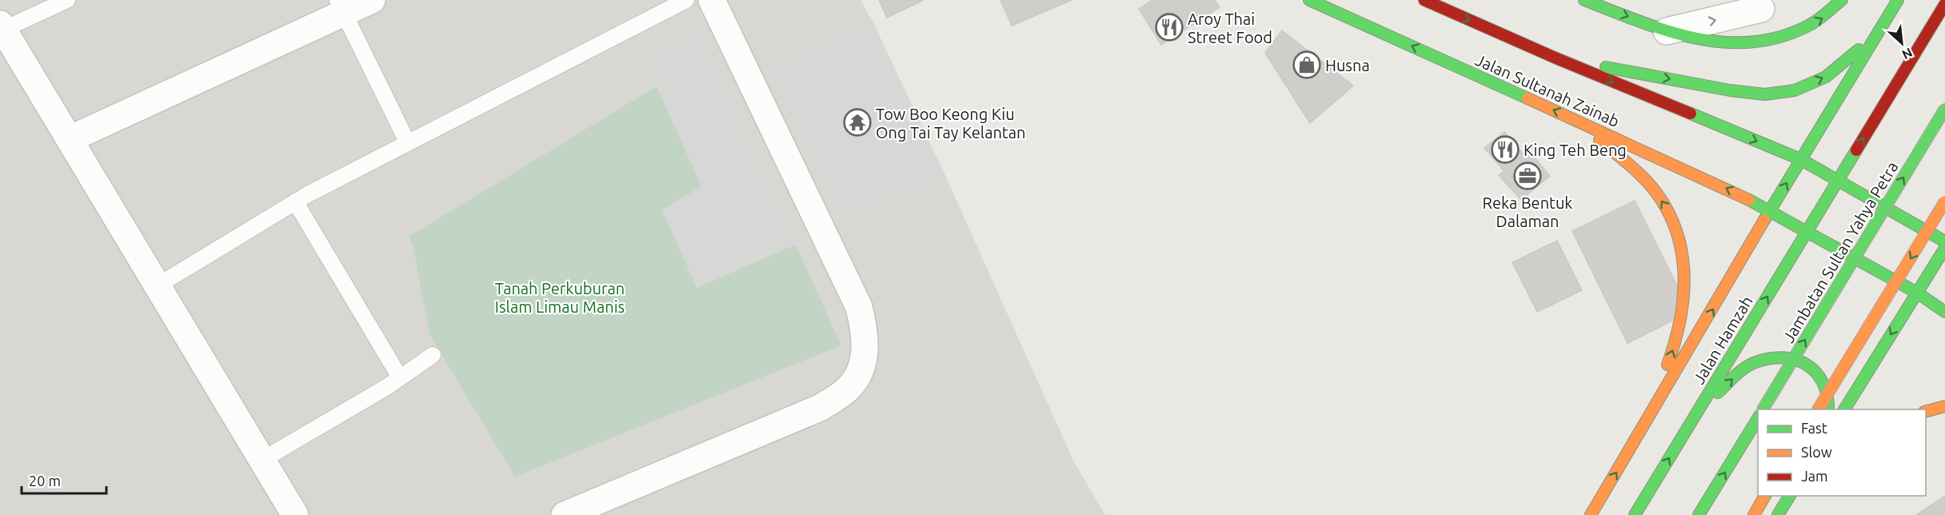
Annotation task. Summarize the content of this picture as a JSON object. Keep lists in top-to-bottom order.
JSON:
{
  "streets": {
    "main road": ["Jalan Sultanah Zainab", "Jambatan Sultan Yahya Petra", "Jalan Hamzah"]
  },
  "crossings": [
    ["Jalan Sultanah Zainab", "Jalan Hamzah"]
  ],
  "parks": ["Tanah Perkuburan Islam Limau Manis"],
  "places": {
    "restaurant": ["Aroy Thai Street Food", "King Teh Beng"],
    "shop": ["Husna"],
    "temple": ["Tow Boo Keong Kiu Ong Tai Tay Kelantan"],
    "office": ["Reka Bentuk Dalaman"]
  },
  "legend": ["Fast", "Slow", "Jam"],
  "scale_bar": "20 m",
  "north": "bottom right"
}
